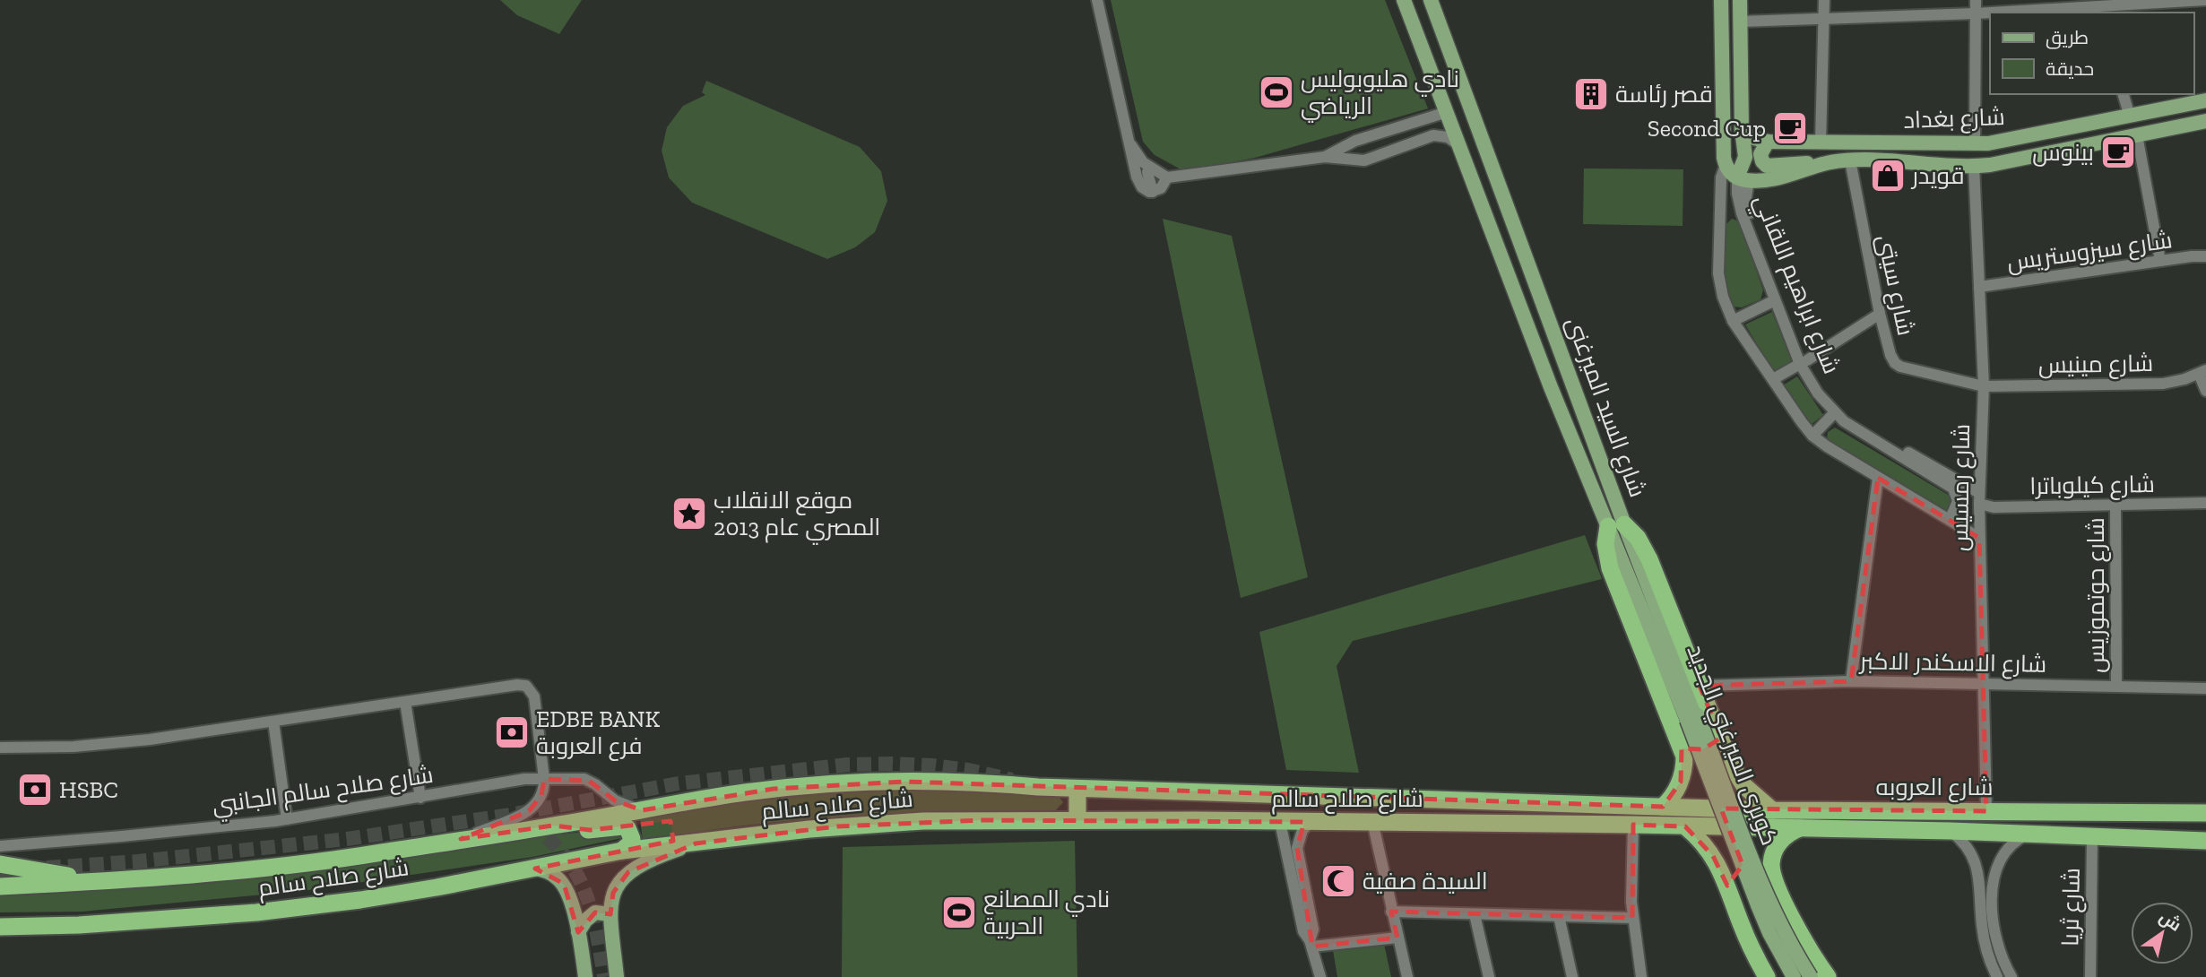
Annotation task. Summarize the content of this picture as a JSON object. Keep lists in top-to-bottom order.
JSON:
{
  "streets": {
    "highway": ["شارع السيد الميرغنى", "شارع العروبه", "شارع صلاح سالم"],
    "main road": ["شارع بغداد", "شارع ابراهيم اللقاني", "كوبرى الميرغني الجديد"],
    "street": [
      "شارع سيزوستريس",
      "شارع سيتى",
      "شارع مينيس",
      "شارع كيلوباترا",
      "شارع رمسيس",
      "شارع حوتموزيس",
      "شارع الاسكندر الاكبر",
      "شارع صلاح سالم الجانبي",
      "شارع ثريا"
    ]
  },
  "crossings": [
    ["شارع بغداد", "شارع ابراهيم اللقاني"],
    ["شارع بغداد", "شارع سيتى"],
    ["شارع بغداد", "شارع رمسيس"],
    ["شارع سيزوستريس", "شارع رمسيس"],
    ["شارع ابراهيم اللقاني", "شارع كيلوباترا"],
    ["شارع ابراهيم اللقاني", "شارع رمسيس"],
    ["شارع سيتى", "شارع مينيس"],
    ["شارع سيتى", "شارع رمسيس"],
    ["شارع مينيس", "شارع رمسيس"],
    ["شارع السيد الميرغنى", "شارع الاسكندر الاكبر"],
    ["شارع السيد الميرغنى", "كوبرى الميرغني الجديد"],
    ["شارع السيد الميرغنى", "شارع العروبه"],
    ["شارع السيد الميرغنى", "شارع صلاح سالم"],
    ["شارع كيلوباترا", "شارع رمسيس"],
    ["شارع كيلوباترا", "شارع حوتموزيس"],
    ["شارع رمسيس", "شارع الاسكندر الاكبر"],
    ["شارع رمسيس", "شارع العروبه"],
    ["شارع حوتموزيس", "شارع الاسكندر الاكبر"],
    ["شارع العروبه", "شارع صلاح سالم"],
    ["شارع العروبه", "شارع ثريا"],
    ["شارع صلاح سالم الجانبي", "شارع صلاح سالم"]
  ],
  "places": {
    "sports": ["نادي هليوبوليس الرياضي", "نادي المصانع الحربية"],
    "building": ["قصر رئاسة"],
    "cafe": ["Second Cup", "بينوس"],
    "shop": ["قويدر"],
    "place": ["موقع الانقلاب المصري عام 2013"],
    "bank": ["EDBE BANK فرع العروبة", "HSBC"],
    "mosque": ["السيدة صفية"]
  },
  "legend": ["طريق", "حديقة"],
  "north": "top right"
}
